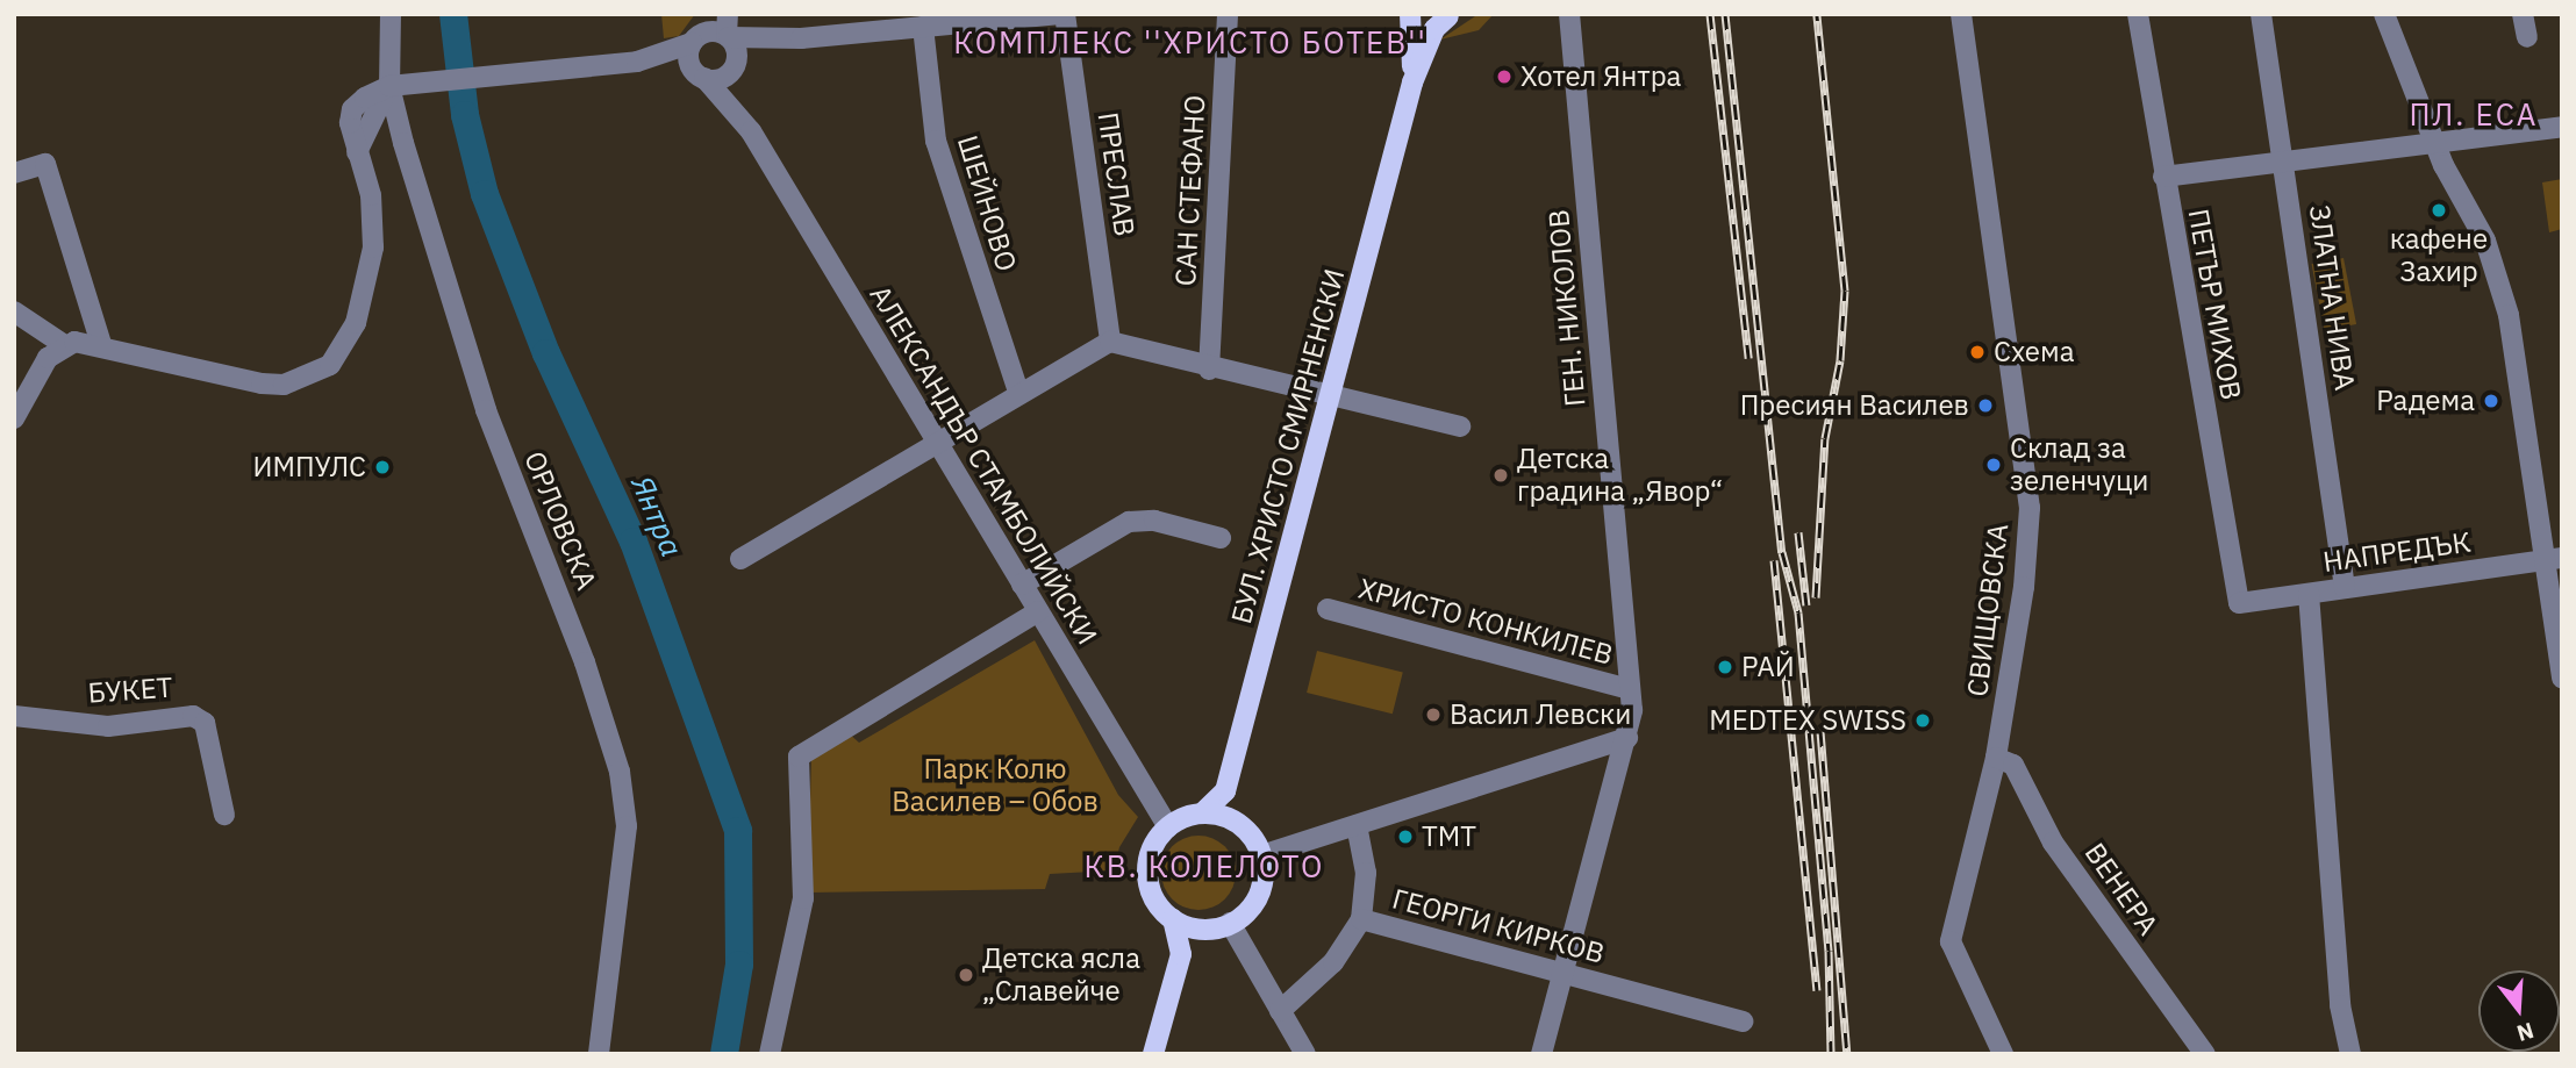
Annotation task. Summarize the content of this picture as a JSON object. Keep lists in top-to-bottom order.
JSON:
{
  "streets": {
    "main road": ["БУЛ. ХРИСТО СМИРНЕНСКИ"],
    "street": [
      "ПРЕСЛАВ",
      "САН СТЕФАНО",
      "ШЕЙНОВО",
      "ЗЛАТНА НИВА",
      "ПЕТЪР МИХОВ",
      "ГЕН. НИКОЛОВ",
      "АЛЕКСАНДЪР СТАМБОЛИЙСКИ",
      "ОРЛОВСКА",
      "НАПРЕДЪК",
      "СВИЩОВСКА",
      "ХРИСТО КОНКИЛЕВ",
      "БУКЕТ",
      "ВЕНЕРА",
      "ГЕОРГИ КИРКОВ"
    ]
  },
  "crossings": [
    ["ЗЛАТНА НИВА", "НАПРЕДЪК"],
    ["ПЕТЪР МИХОВ", "НАПРЕДЪК"],
    ["ГЕН. НИКОЛОВ", "ХРИСТО КОНКИЛЕВ"],
    ["ГЕН. НИКОЛОВ", "ГЕОРГИ КИРКОВ"],
    ["СВИЩОВСКА", "ВЕНЕРА"]
  ],
  "districts": ["КОМПЛЕКС ''ХРИСТО БОТЕВ''", "ПЛ. ЕСА", "КВ. КОЛЕЛОТО"],
  "water": ["Янтра"],
  "parks": ["Парк Колю Василев – Обов"],
  "places": [
    "Хотел Янтра",
    "кафене Захир",
    "Схема",
    "Радема",
    "Пресиян Василев",
    "Склад за зеленчуци",
    "ИМПУЛС",
    "Детска градина „Явор“",
    "РАЙ",
    "Васил Левски",
    "MEDTEX SWISS",
    "TMT",
    "Детска ясла „Славейче"
  ],
  "north": "bottom"
}
